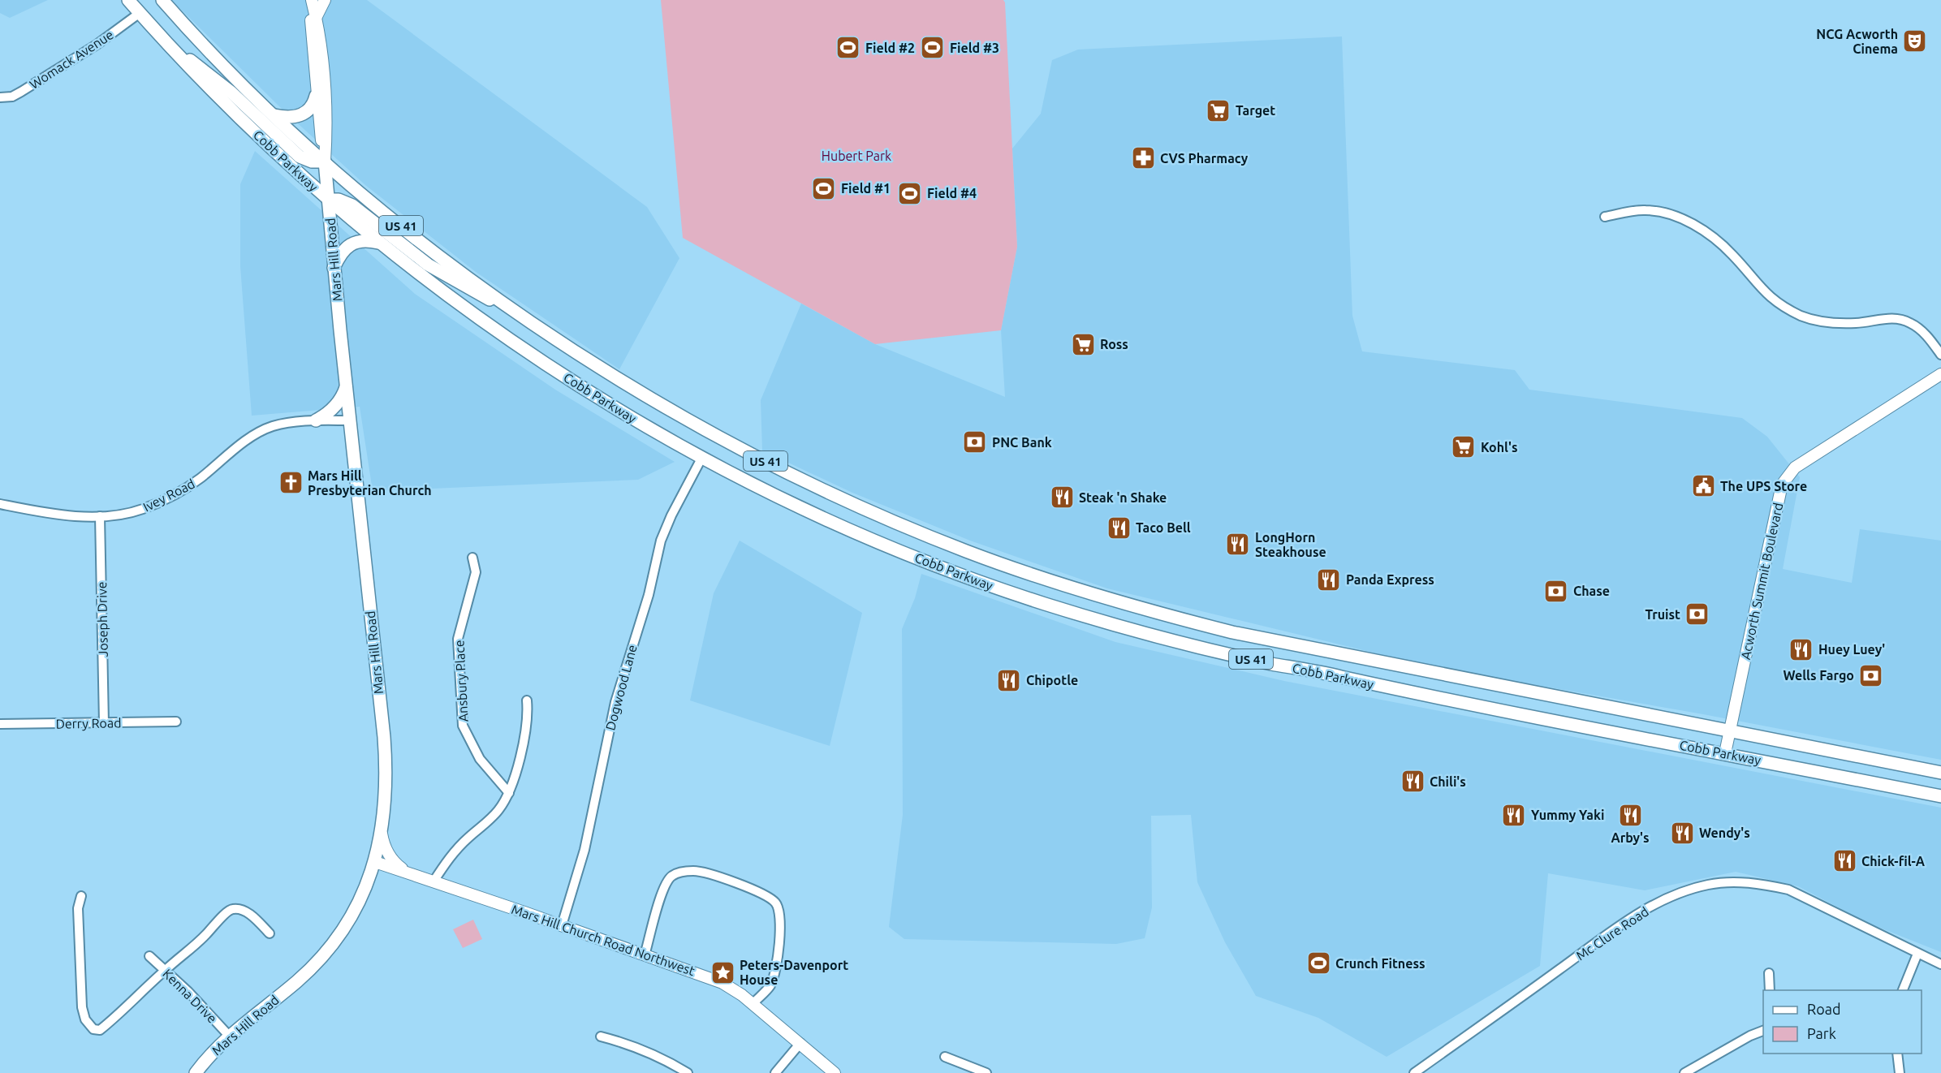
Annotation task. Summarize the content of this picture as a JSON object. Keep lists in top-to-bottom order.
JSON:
{
  "streets": {
    "main road": ["Cobb Parkway", "US 41", "Mars Hill Road"],
    "street": [
      "Womack Avenue",
      "Ivey Road",
      "Acworth Summit Boulevard",
      "Joseph Drive",
      "Ansbury Place",
      "Dogwood Lane",
      "Derry Road",
      "Mc Clure Road",
      "Mars Hill Church Road Northwest",
      "Kenna Drive"
    ]
  },
  "crossings": [
    ["Womack Avenue", "Cobb Parkway"],
    ["Cobb Parkway", "Mars Hill Road"],
    ["Cobb Parkway", "Acworth Summit Boulevard"],
    ["Cobb Parkway", "Dogwood Lane"],
    ["Mars Hill Road", "Ivey Road"],
    ["Mars Hill Road", "Mars Hill Church Road Northwest"],
    ["Mars Hill Road", "Kenna Drive"],
    ["Ivey Road", "Joseph Drive"],
    ["Joseph Drive", "Derry Road"],
    ["Dogwood Lane", "Mars Hill Church Road Northwest"]
  ],
  "parks": ["Hubert Park"],
  "places": {
    "theatre": ["NCG Acworth Cinema"],
    "sports": [
      "Field #2",
      "Field #3",
      "Field #1",
      "Field #4",
      "Crunch Fitness"
    ],
    "supermarket": ["Target", "Ross", "Kohl's"],
    "pharmacy": ["CVS Pharmacy"],
    "bank": [
      "PNC Bank",
      "Chase",
      "Truist",
      "Wells Fargo"
    ],
    "church": ["Mars Hill Presbyterian Church"],
    "public building": ["The UPS Store"],
    "restaurant": [
      "Steak 'n Shake",
      "Taco Bell",
      "LongHorn Steakhouse",
      "Panda Express",
      "Huey Luey'",
      "Chipotle",
      "Chili's",
      "Yummy Yaki",
      "Arby's",
      "Wendy's",
      "Chick-fil-A"
    ],
    "place": ["Peters-Davenport House"]
  },
  "legend": ["Road", "Park"]
}
